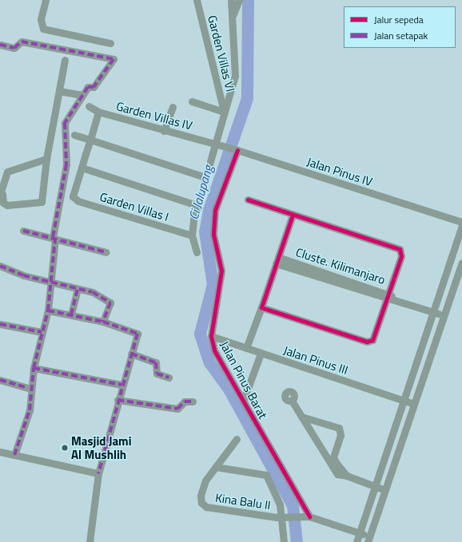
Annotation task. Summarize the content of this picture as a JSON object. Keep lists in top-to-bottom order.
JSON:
{
  "streets": {
    "street": [
      "Garden Villas VI",
      "Garden Villas IV",
      "Jalan Pinus IV",
      "Garden Villas I",
      "Cluste. Kilimanjaro",
      "Jalan Pinus III",
      "Jalan Pinus Barat",
      "Kina Balu II"
    ]
  },
  "crossings": [
    ["Garden Villas IV", "Jalan Pinus IV"],
    ["Jalan Pinus IV", "Jalan Pinus Barat"],
    ["Jalan Pinus III", "Jalan Pinus Barat"],
    ["Jalan Pinus Barat", "Kina Balu II"]
  ],
  "water": ["Ci Jalupang"],
  "places": ["Masjid Jami Al Mushlih"],
  "legend": ["Jalur sepeda", "Jalan setapak"]
}
